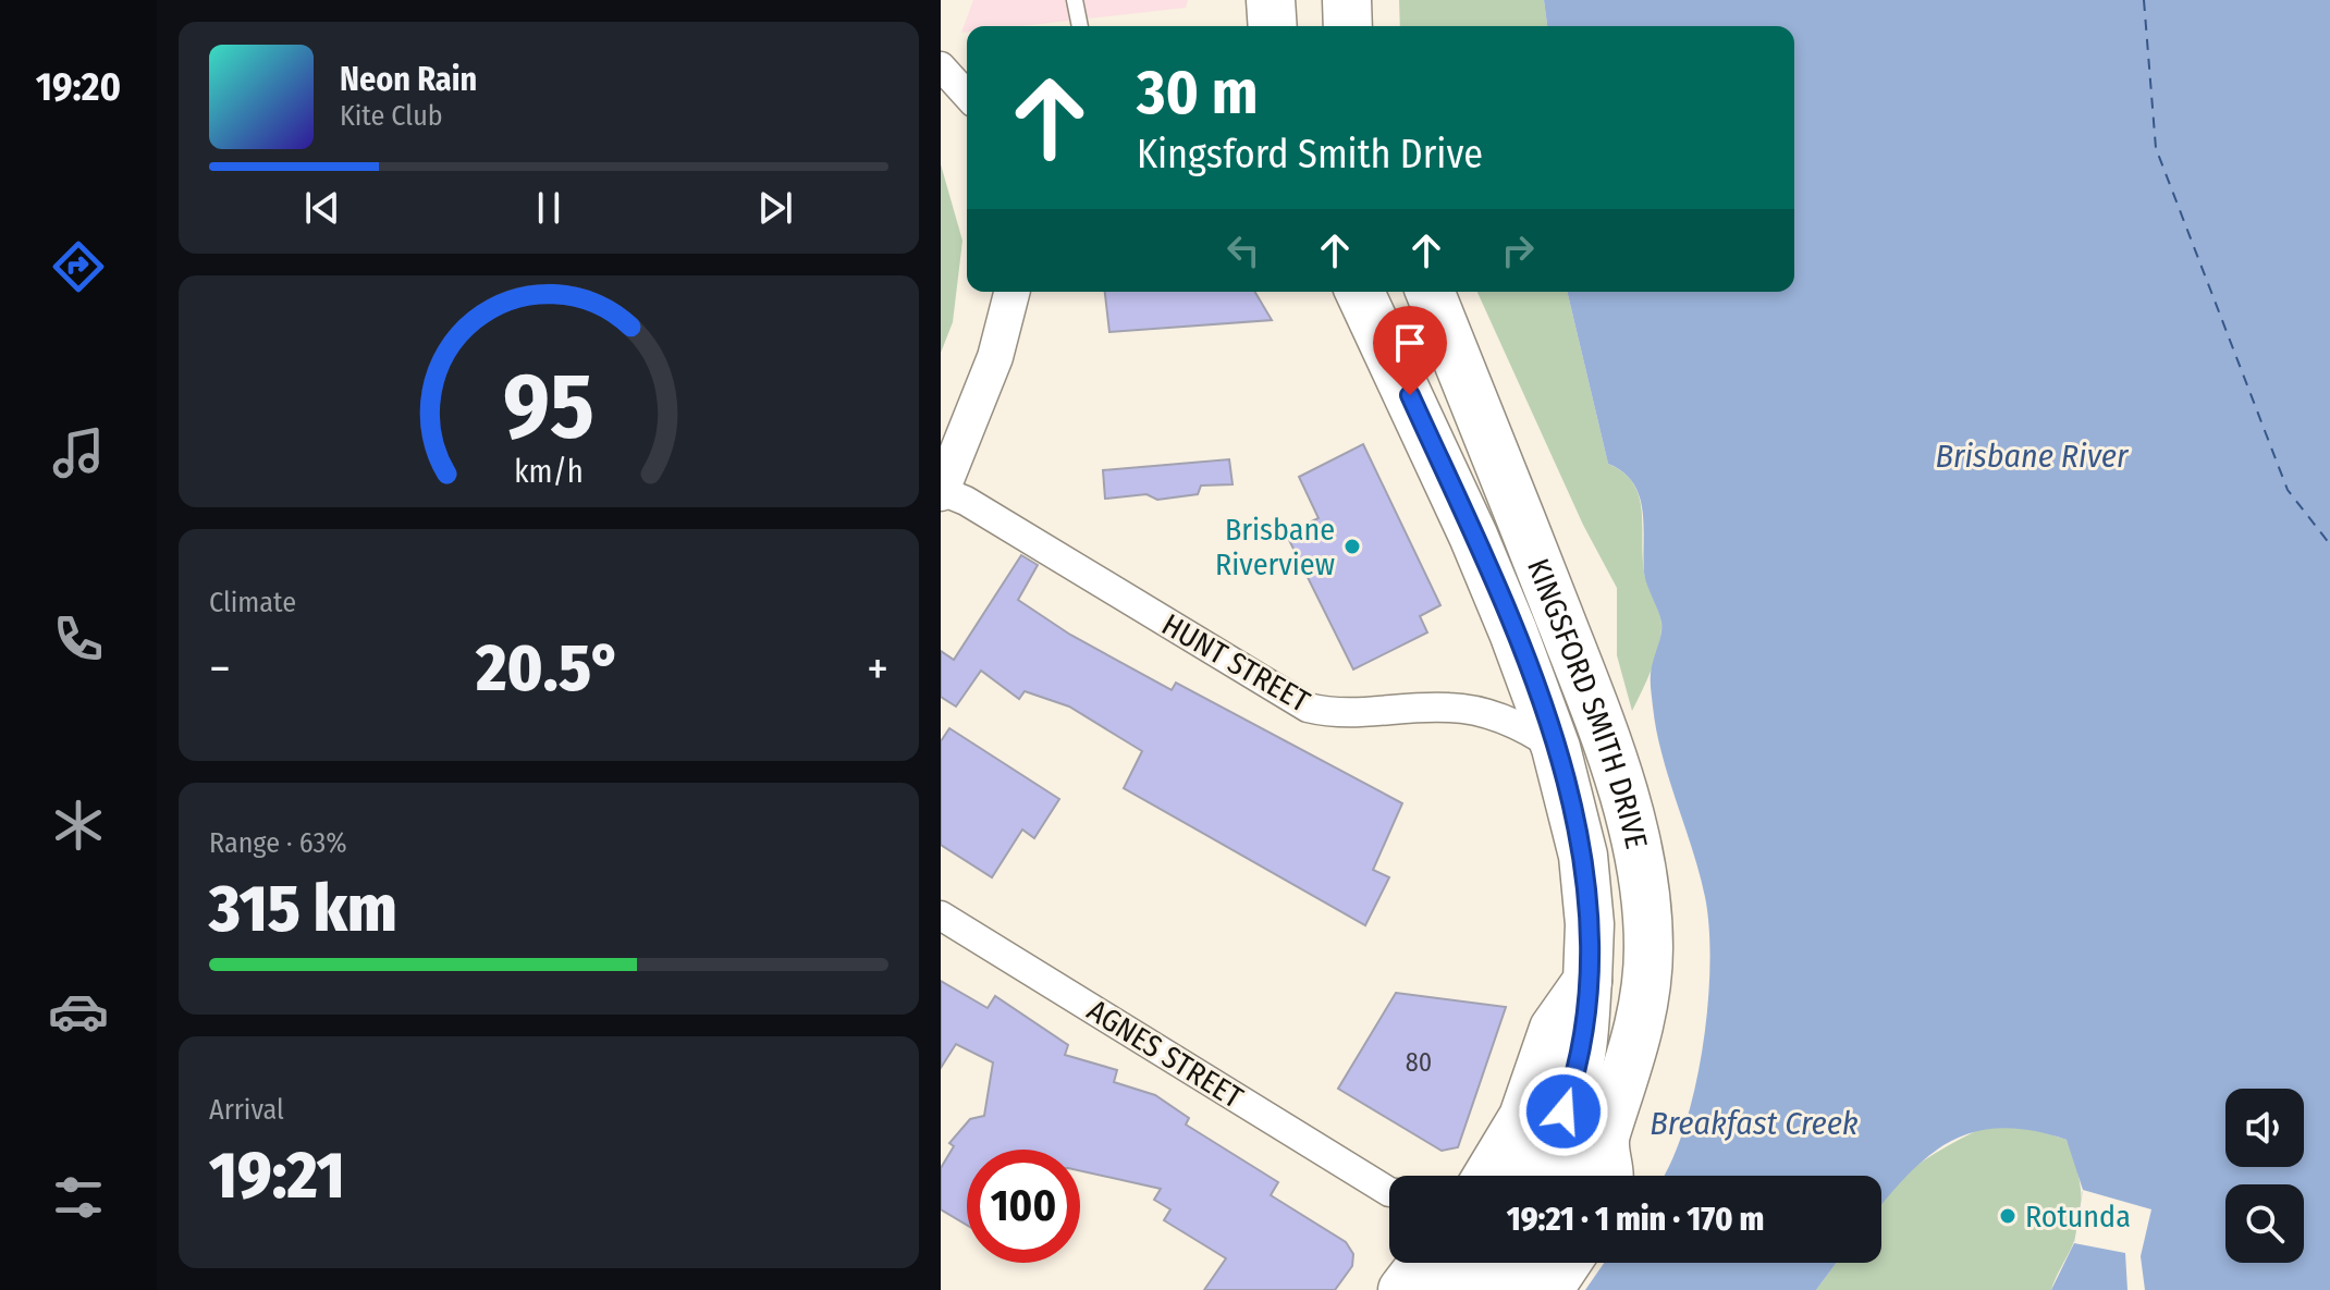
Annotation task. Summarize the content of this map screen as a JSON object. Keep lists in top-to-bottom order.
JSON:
{
  "streets": {
    "highway": ["KINGSFORD SMITH DRIVE"],
    "street": ["HUNT STREET", "AGNES STREET"]
  },
  "crossings": [
    ["HUNT STREET", "KINGSFORD SMITH DRIVE"]
  ],
  "water": ["Brisbane River", "Breakfast Creek"],
  "places": ["Brisbane Riverview", "Rotunda"],
  "house_numbers": ["80"],
  "page": {
    "tabs": "19:20",
    "turn": ["30 m", "Kingsford Smith Drive"],
    "song": ["Neon Rain", "Kite Club"],
    "tile": [
      "Climate",
      ["Range · 63%", "315 km"],
      ["Arrival", "19:21"]
    ],
    "heat": ["−", "20.5°", "+"],
    "limit": "100",
    "trip": "19:21 · 1 min · 170 m",
    "gauge": ["95", "km/h"]
  }
}
